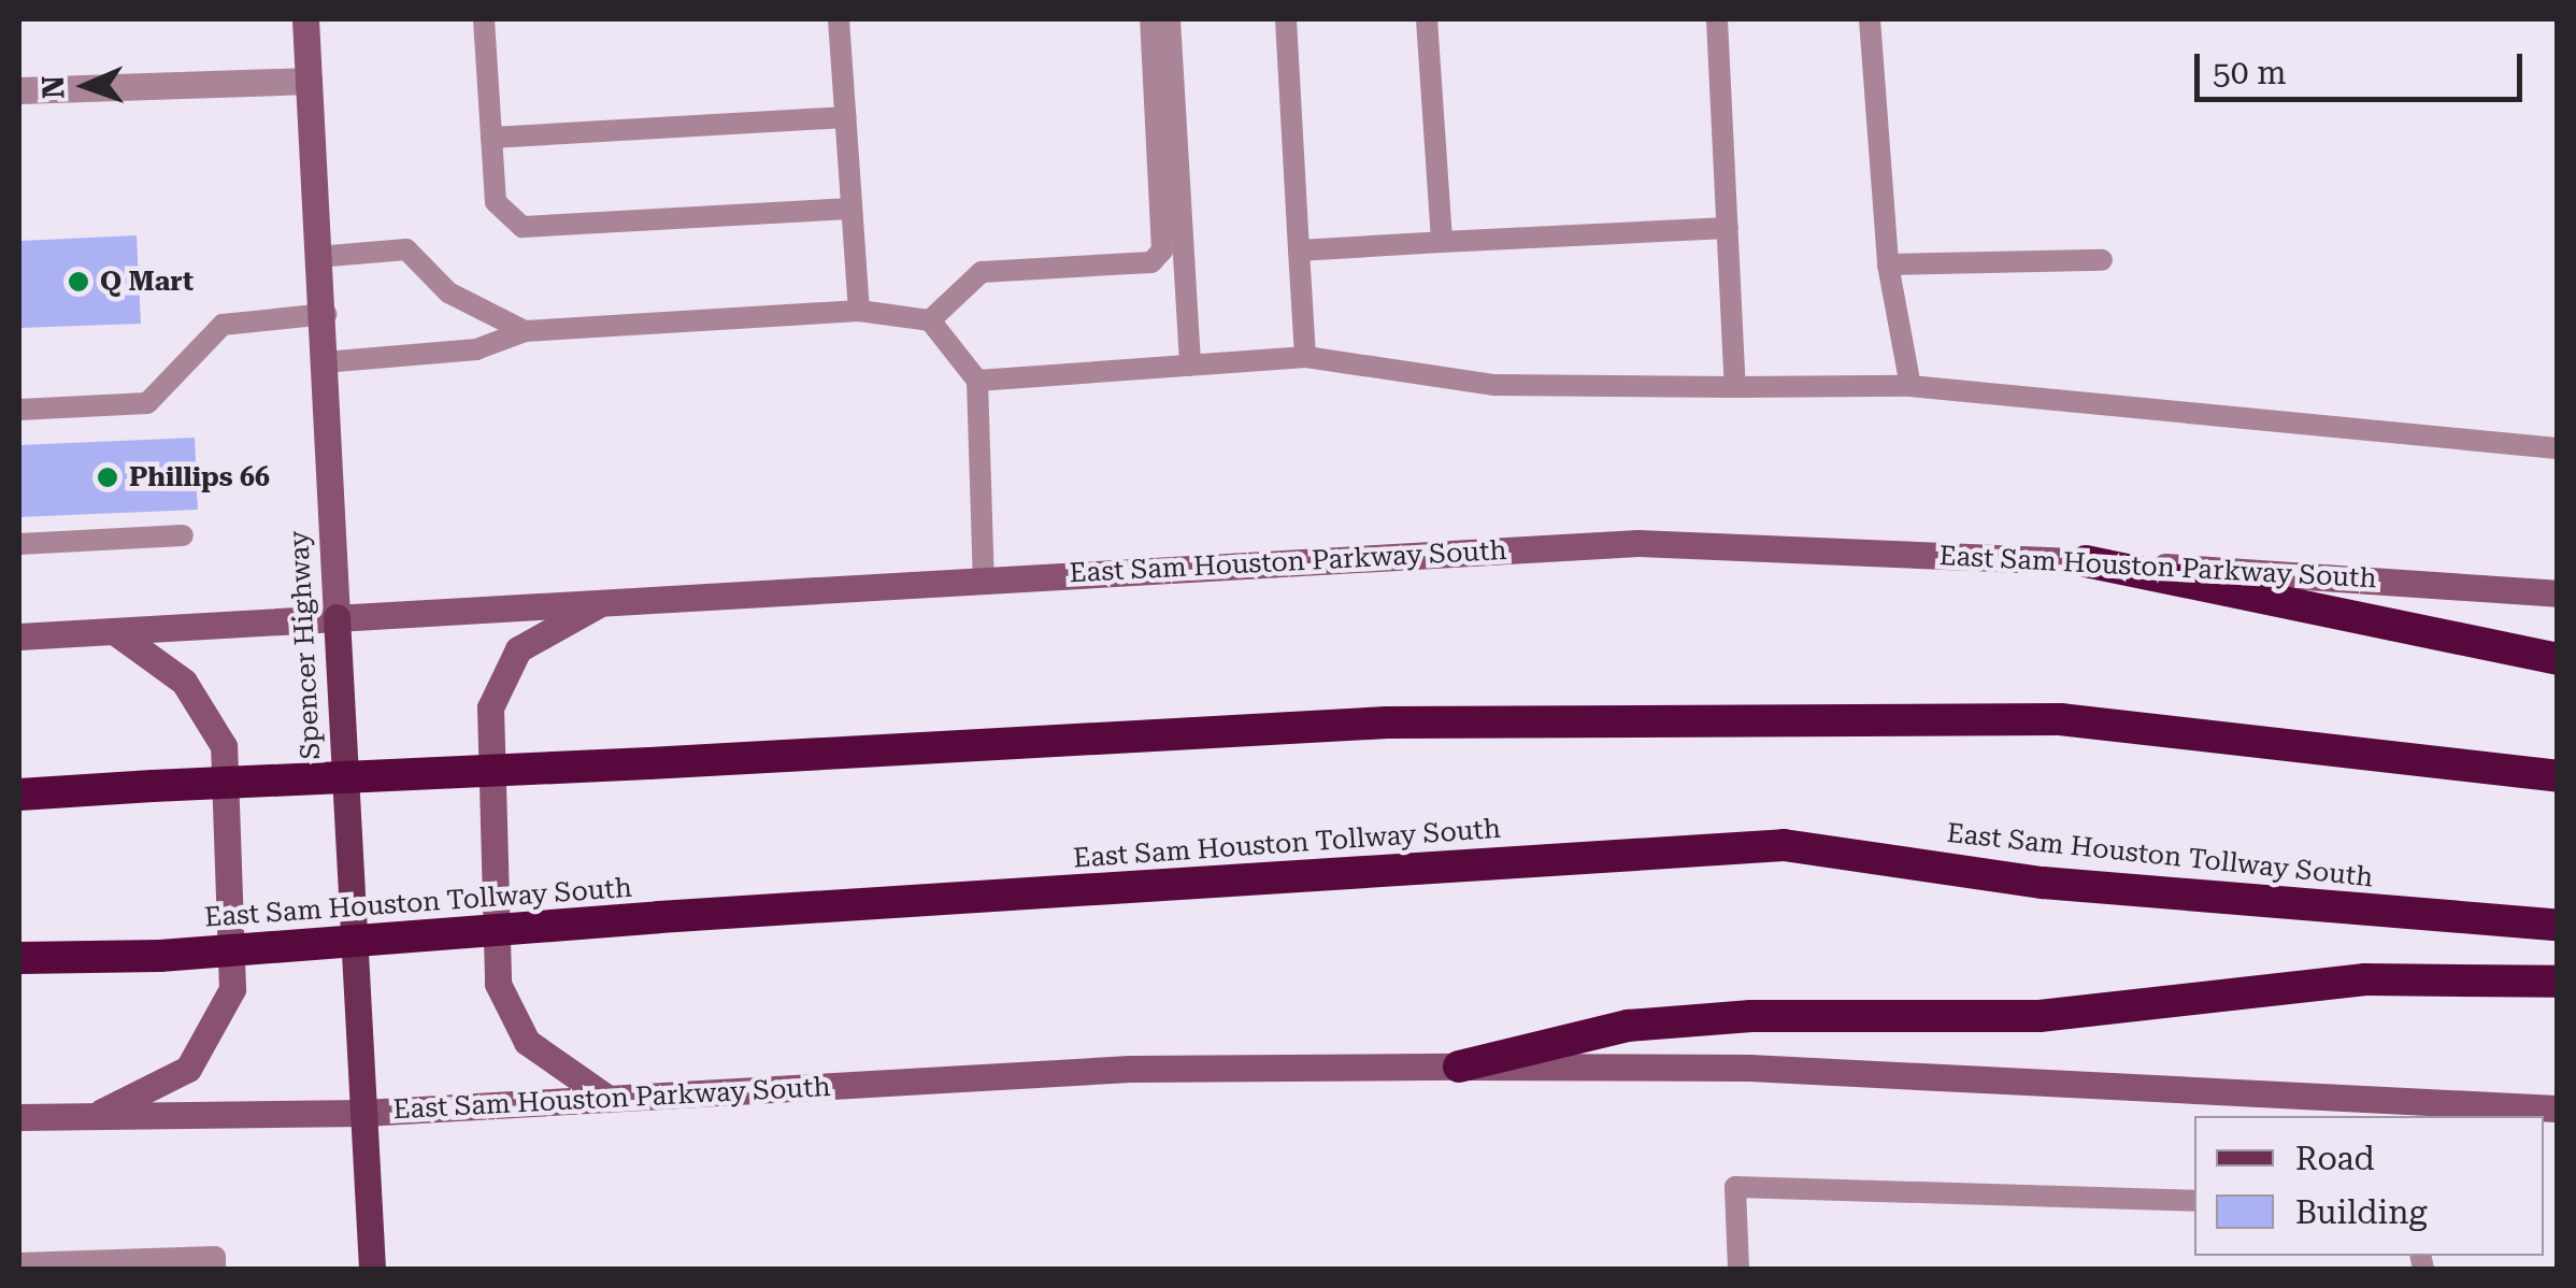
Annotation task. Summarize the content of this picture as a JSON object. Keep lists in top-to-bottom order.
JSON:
{
  "streets": {
    "highway": ["East Sam Houston Tollway South"],
    "main road": ["East Sam Houston Parkway South", "Spencer Highway"]
  },
  "crossings": [
    ["East Sam Houston Parkway South", "Spencer Highway"]
  ],
  "places": ["Q Mart", "Phillips 66"],
  "legend": ["Road", "Building"],
  "scale_bar": "50 m",
  "north": "left"
}
